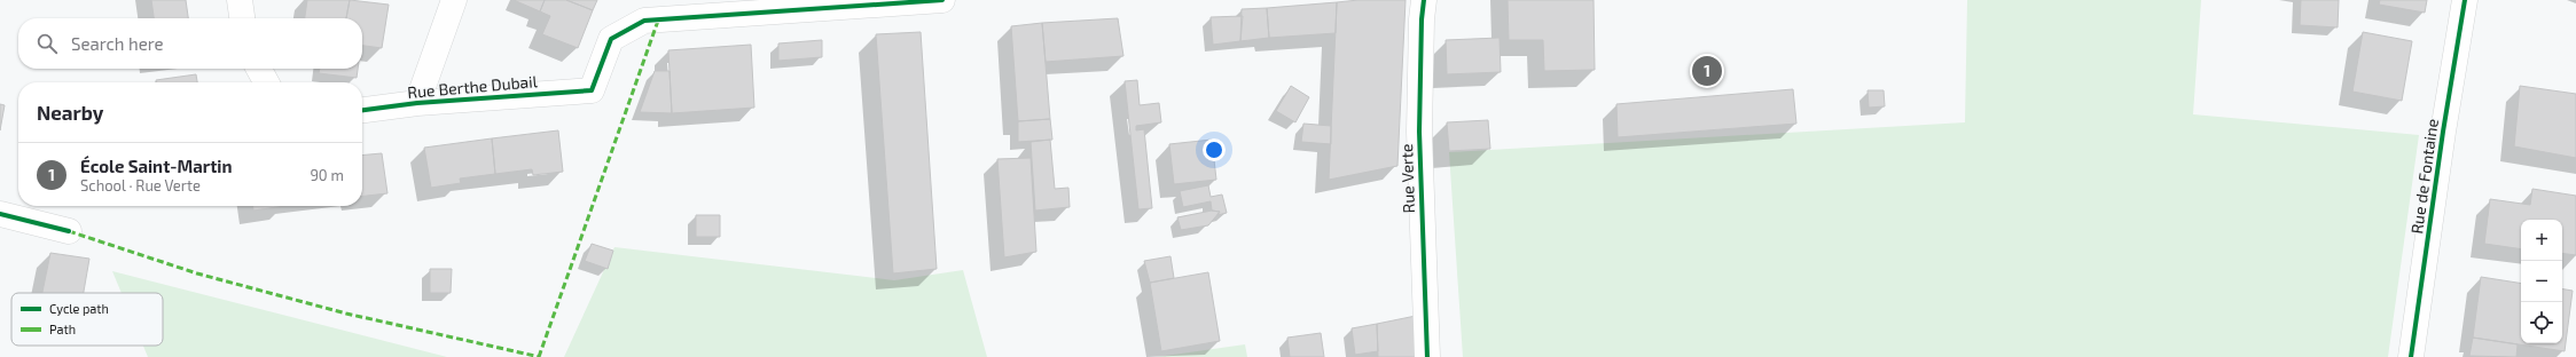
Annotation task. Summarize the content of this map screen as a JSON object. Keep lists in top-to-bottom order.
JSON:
{
  "streets": {
    "street": ["Rue Berthe Dubail", "Rue de Fontaine", "Rue Verte"]
  },
  "legend": ["Cycle path", "Path"],
  "page": {
    "search": "Search here",
    "pins": "1",
    "heading": "Nearby",
    "list": [
      {
        "mark": "1",
        "name": "École Saint-Martin",
        "note": "School · Rue Verte",
        "value": "90 m"
      }
    ],
    "map_buttons": ["+", "−"]
  }
}
